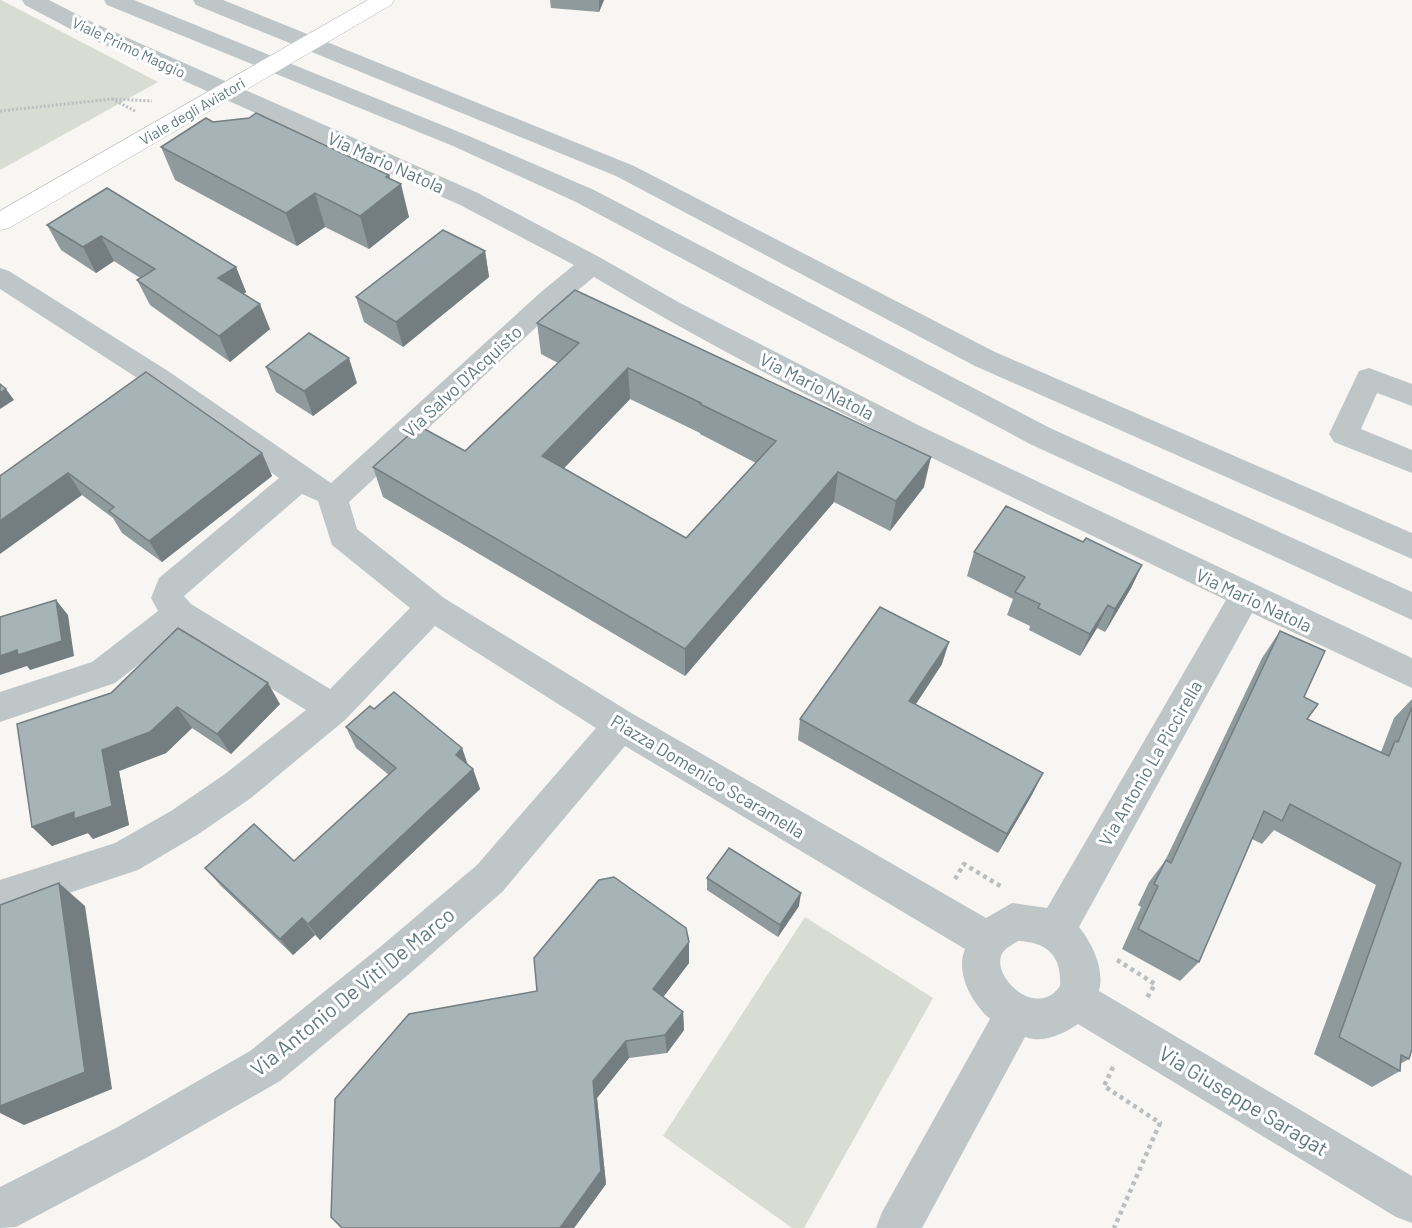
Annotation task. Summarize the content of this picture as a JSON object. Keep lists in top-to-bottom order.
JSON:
{
  "streets": {
    "main road": ["Viale degli Aviatori"],
    "street": [
      "Viale Primo Maggio",
      "Via Mario Natola",
      "Via Salvo D'Acquisto",
      "Via Antonio La Piccirella",
      "Piazza Domenico Scaramella",
      "Via Antonio De Viti De Marco",
      "Via Giuseppe Saragat"
    ]
  },
  "crossings": [
    ["Viale Primo Maggio", "Viale degli Aviatori"],
    ["Viale Primo Maggio", "Via Mario Natola"],
    ["Viale degli Aviatori", "Via Mario Natola"],
    ["Via Mario Natola", "Via Salvo D'Acquisto"],
    ["Via Mario Natola", "Via Antonio La Piccirella"],
    ["Via Salvo D'Acquisto", "Piazza Domenico Scaramella"],
    ["Via Antonio La Piccirella", "Piazza Domenico Scaramella"],
    ["Via Antonio La Piccirella", "Via Giuseppe Saragat"],
    ["Piazza Domenico Scaramella", "Via Antonio De Viti De Marco"],
    ["Piazza Domenico Scaramella", "Via Giuseppe Saragat"]
  ]
}
